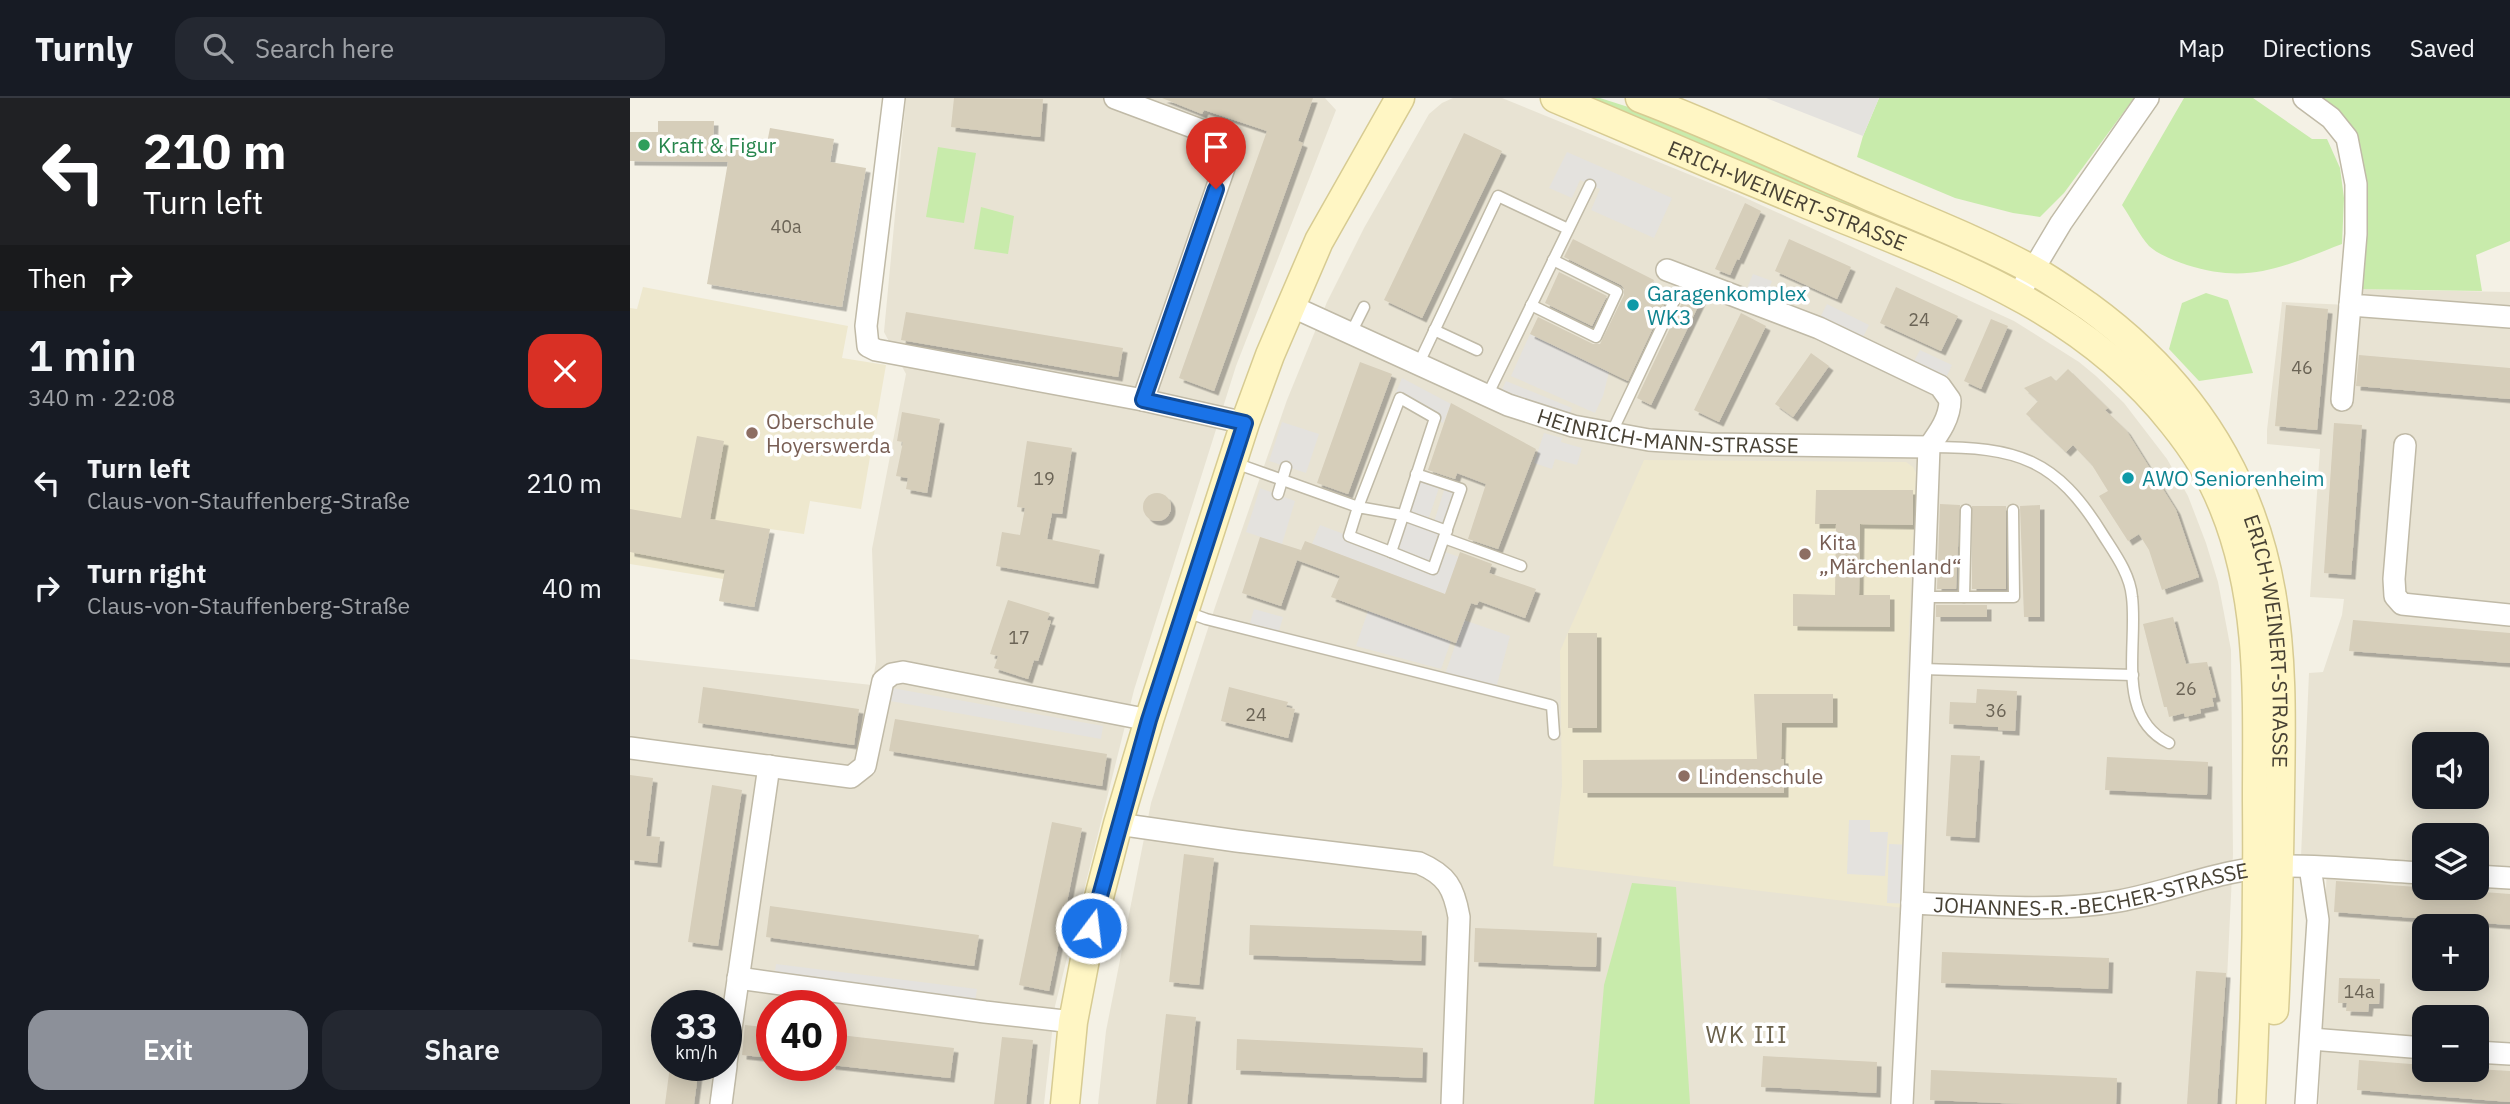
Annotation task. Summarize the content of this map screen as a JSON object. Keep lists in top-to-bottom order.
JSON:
{
  "streets": {
    "street": ["ERICH-WEINERT-STRASSE", "HEINRICH-MANN-STRASSE", "JOHANNES-R.-BECHER-STRASSE"]
  },
  "crossings": [
    ["ERICH-WEINERT-STRASSE", "JOHANNES-R.-BECHER-STRASSE"]
  ],
  "districts": ["WK III"],
  "places": [
    "Kraft & Figur",
    "Garagenkomplex WK3",
    "Oberschule Hoyerswerda",
    "AWO Seniorenheim",
    "Kita „Märchenland“",
    "Lindenschule"
  ],
  "house_numbers": [
    "40a",
    "24",
    "46",
    "19",
    "17",
    "26",
    "36",
    "24",
    "14a"
  ],
  "page": {
    "header": "Turnly",
    "search": "Search here",
    "nav": ["Map", "Directions", "Saved"],
    "turn": ["210 m", "Turn left"],
    "then": "Then",
    "heading": ["1 min", "340 m · 22:08"],
    "list": [
      {
        "name": "Turn left",
        "note": "Claus-von-Stauffenberg-Straße",
        "value": "210 m"
      },
      {
        "name": "Turn right",
        "note": "Claus-von-Stauffenberg-Straße",
        "value": "40 m"
      }
    ],
    "map_buttons": ["+", "−"],
    "speed": "33 km/h",
    "limit": "40",
    "buttons": ["Exit", "Share"]
  }
}
